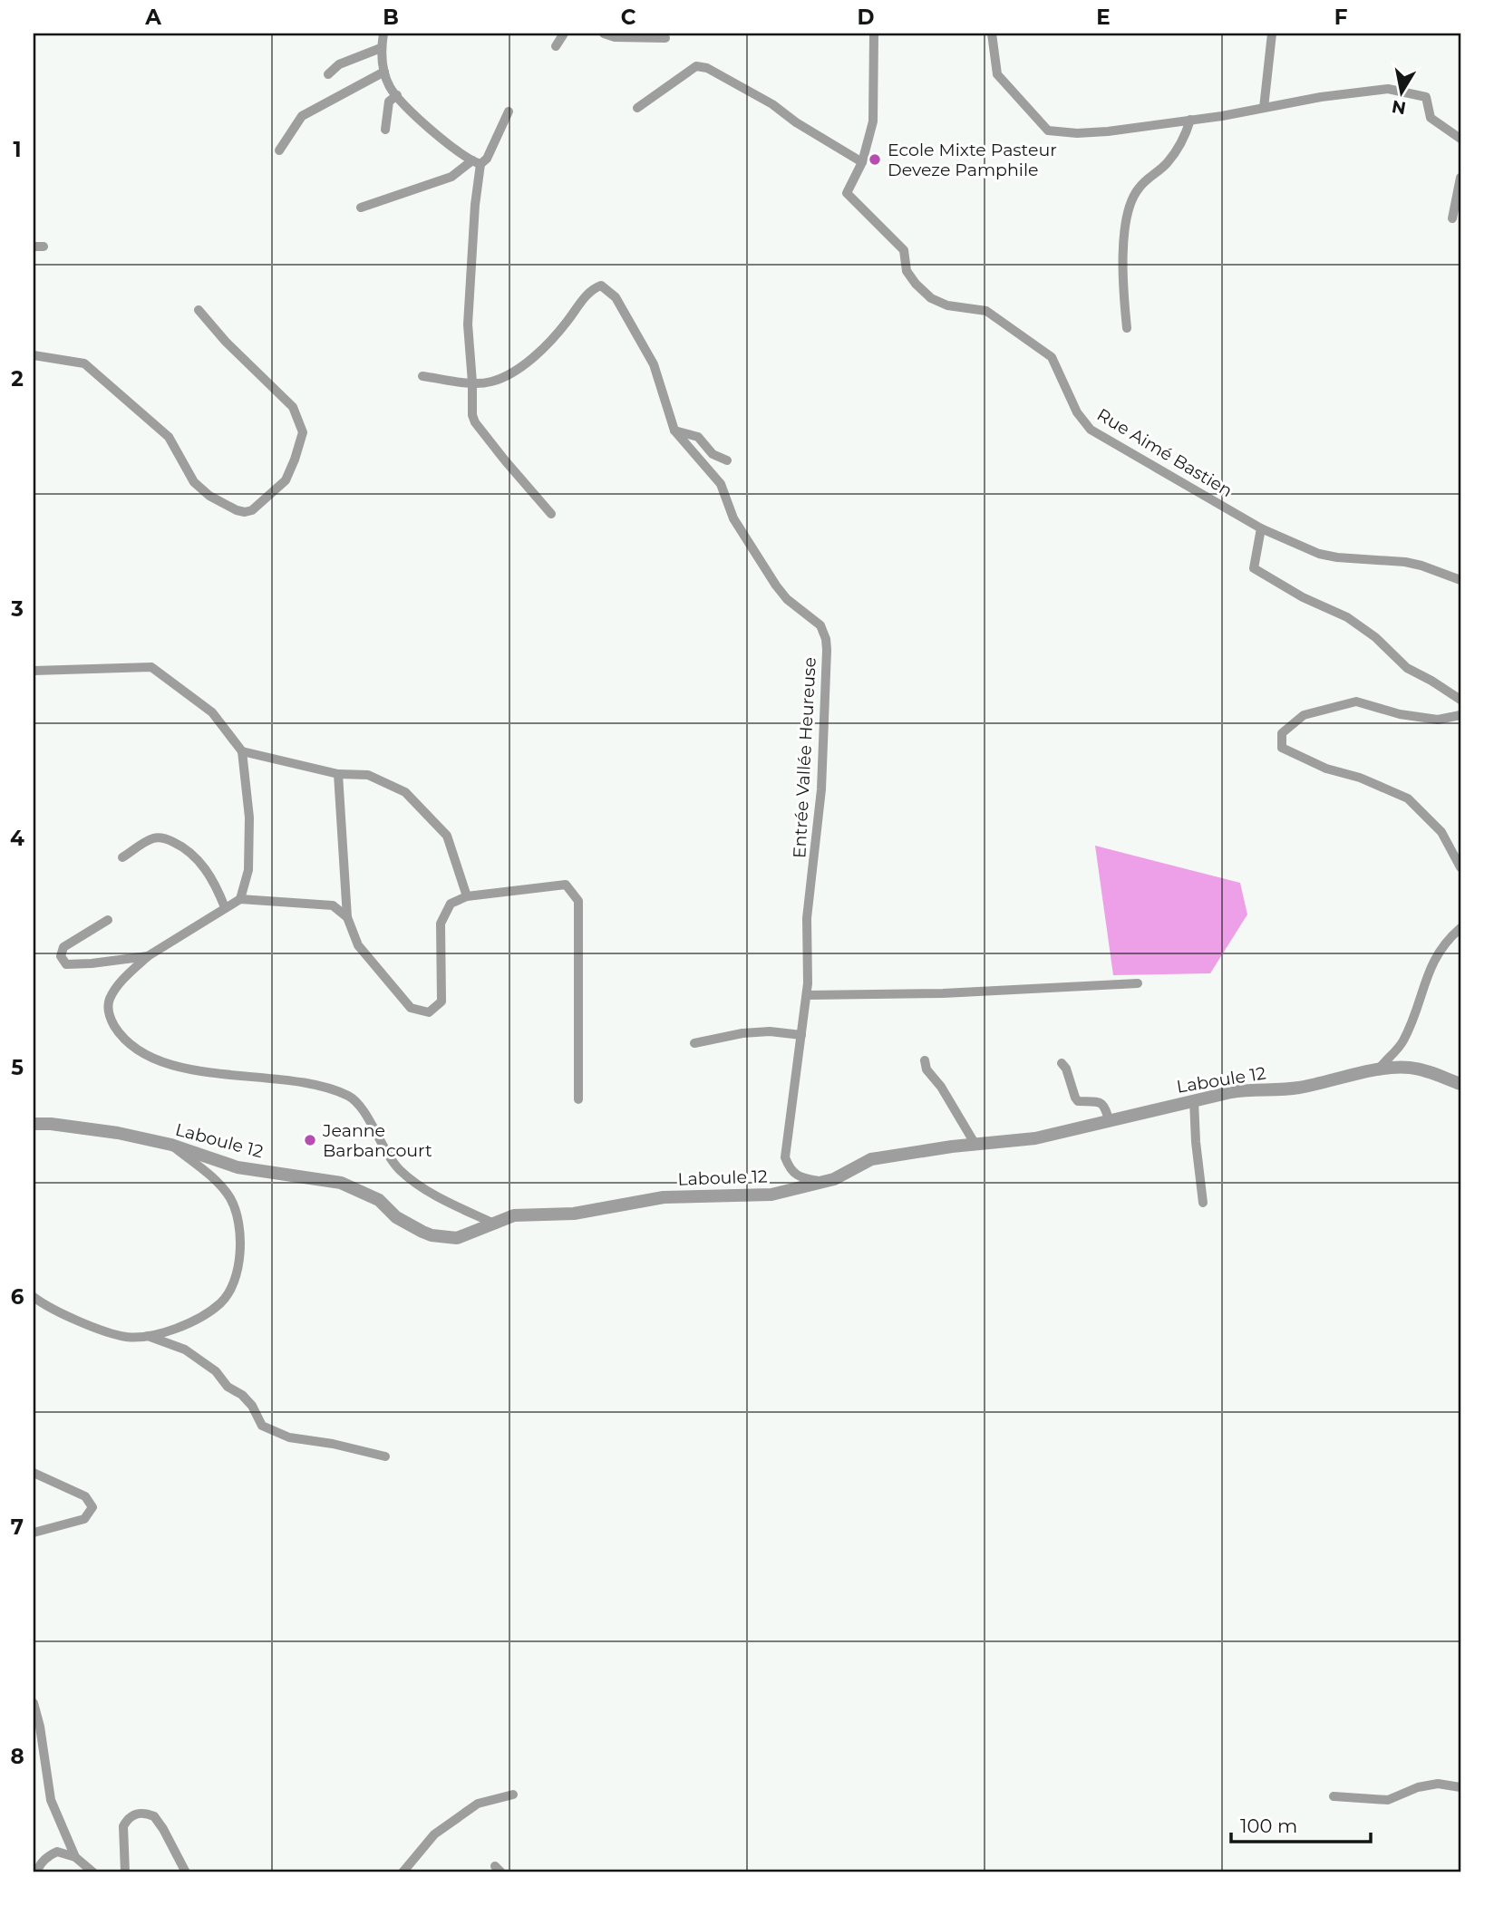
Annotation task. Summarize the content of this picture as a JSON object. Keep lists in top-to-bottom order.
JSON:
{
  "streets": {
    "street": ["Rue Aimé Bastien", "Entrée Vallée Heureuse", "Laboule 12"]
  },
  "crossings": [
    ["Entrée Vallée Heureuse", "Laboule 12"]
  ],
  "places": ["Ecole Mixte Pasteur Deveze Pamphile", "Jeanne Barbancourt"],
  "scale_bar": "100 m",
  "north": "bottom",
  "grid": {
    "columns": [
      "A",
      "B",
      "C",
      "D",
      "E",
      "F"
    ],
    "rows": [
      "1",
      "2",
      "3",
      "4",
      "5",
      "6",
      "7",
      "8"
    ]
  }
}
